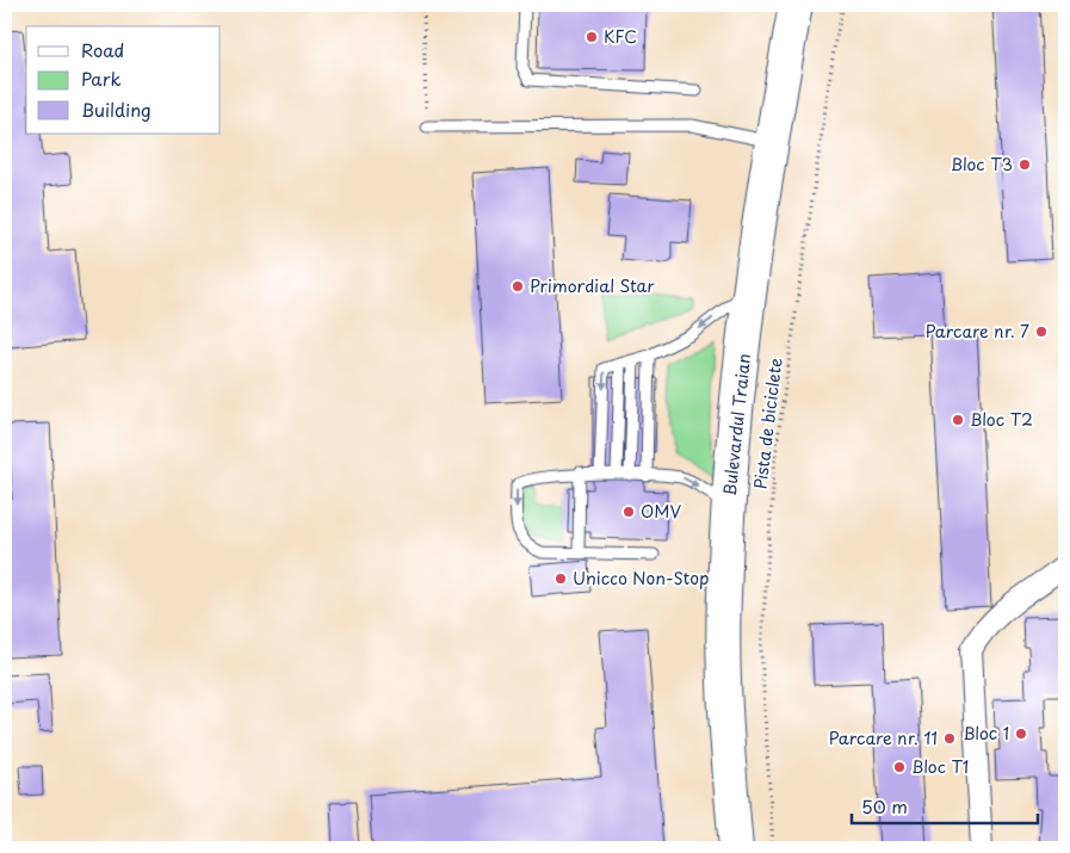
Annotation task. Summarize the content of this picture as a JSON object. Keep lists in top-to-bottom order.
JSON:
{
  "streets": {
    "main road": ["Bulevardul Traian"],
    "path": ["Pista de biciclete"]
  },
  "places": [
    "KFC",
    "Bloc T3",
    "Primordial Star",
    "Parcare nr. 7",
    "Bloc T2",
    "OMV",
    "Unicco Non-Stop",
    "Bloc 1",
    "Parcare nr. 11",
    "Bloc T1"
  ],
  "legend": ["Road", "Park", "Building"],
  "scale_bar": "50 m"
}
